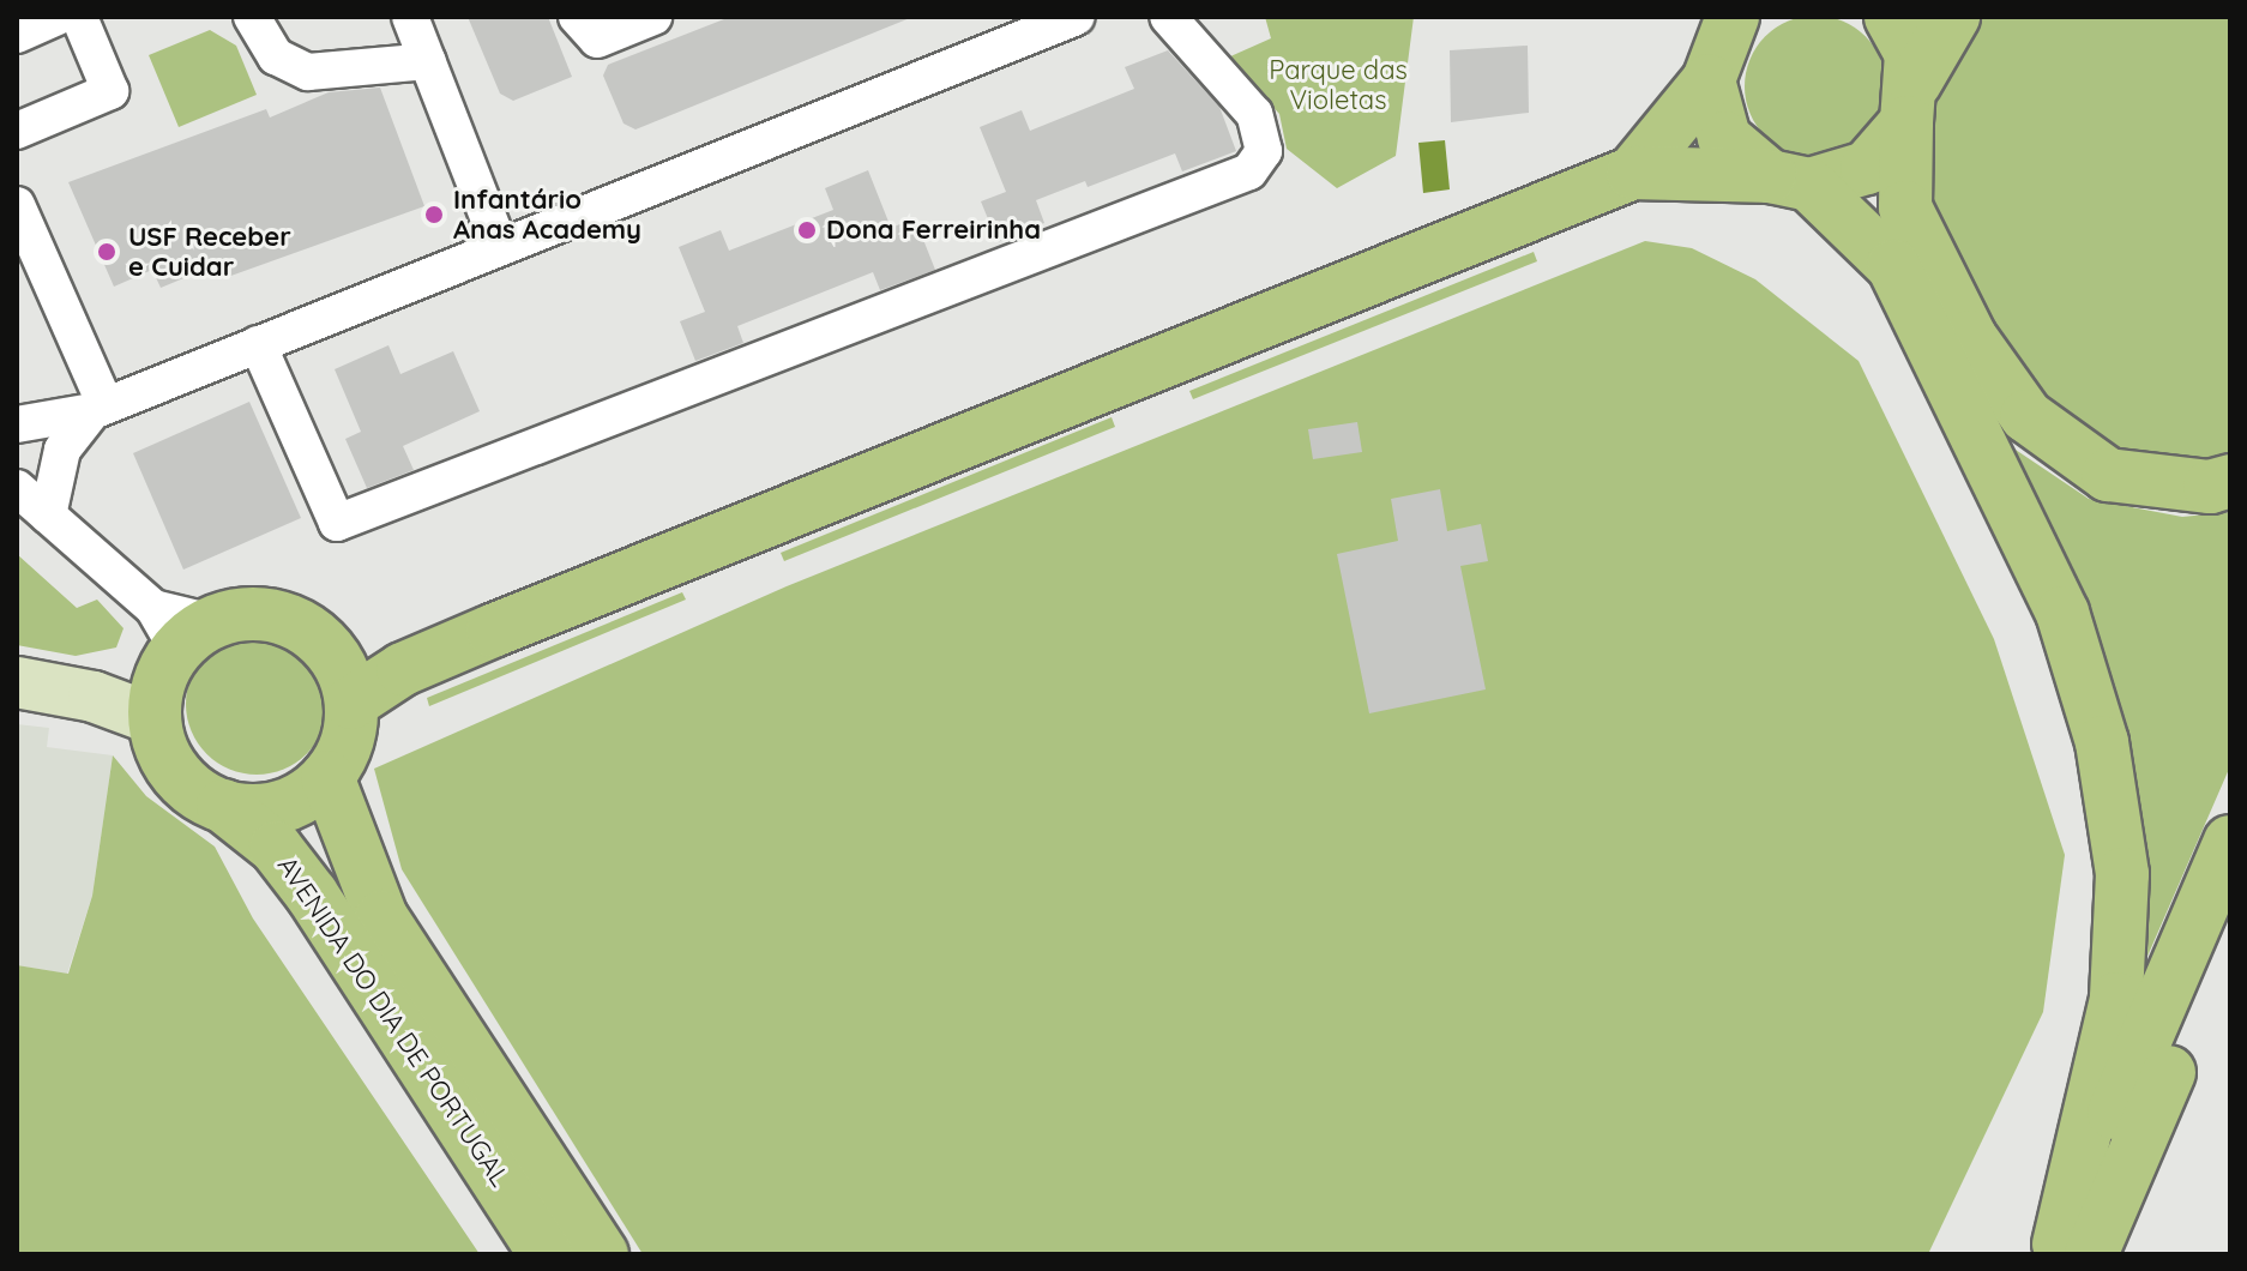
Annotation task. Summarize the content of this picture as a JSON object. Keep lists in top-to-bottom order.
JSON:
{
  "streets": {
    "main road": ["AVENIDA DO DIA DE PORTUGAL"]
  },
  "parks": ["Parque das Violetas"],
  "places": ["Infantário Anas Academy", "Dona Ferreirinha", "USF Receber e Cuidar"]
}
